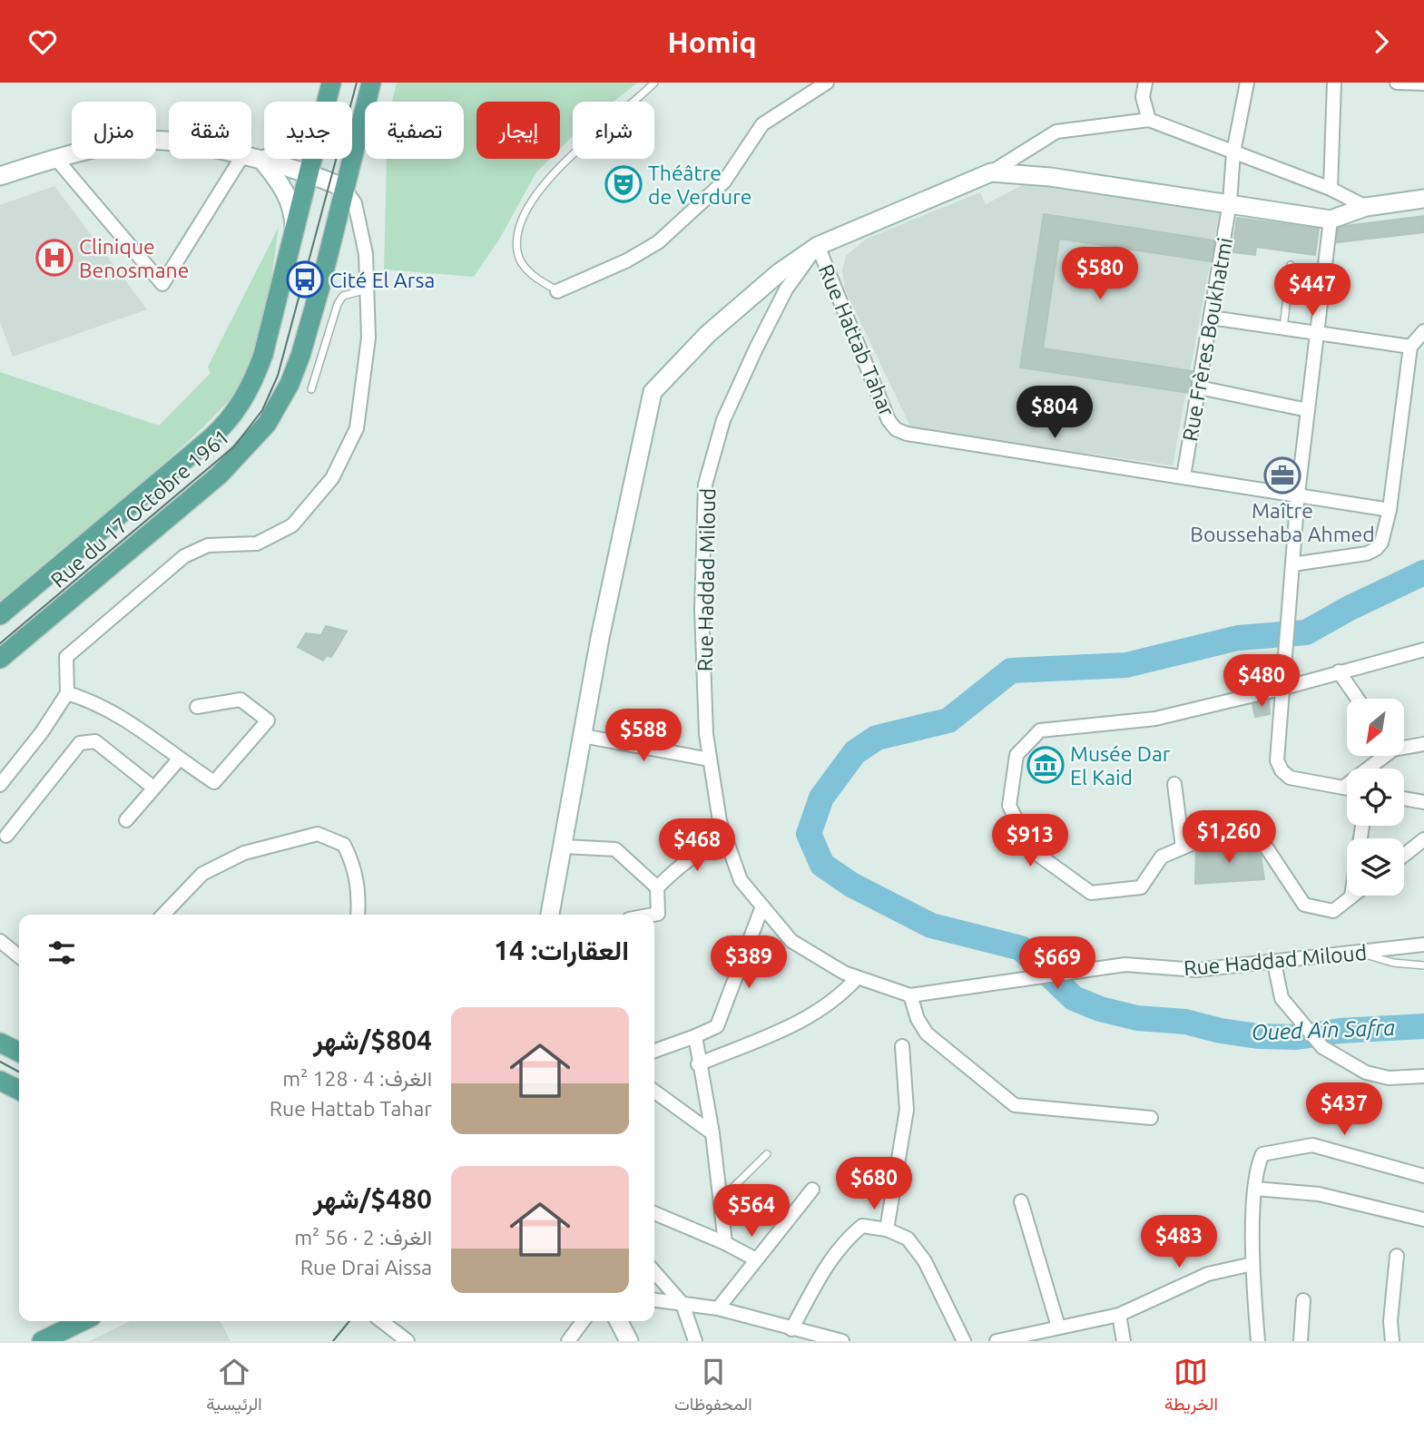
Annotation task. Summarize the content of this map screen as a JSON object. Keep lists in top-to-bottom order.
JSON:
{
  "streets": {
    "main road": ["Rue du 17 Octobre 1961"],
    "street": ["Rue Frères Boukhatmi", "Rue Hattab Tahar", "Rue Haddad Miloud"]
  },
  "crossings": [
    ["Rue Frères Boukhatmi", "Rue Hattab Tahar"],
    ["Rue Hattab Tahar", "Rue Haddad Miloud"]
  ],
  "water": ["Oued Aîn Safra"],
  "places": {
    "theatre": ["Théâtre de Verdure"],
    "hospital": ["Clinique Benosmane"],
    "bus stop": ["Cité El Arsa"],
    "office": ["Maître Boussehaba Ahmed"],
    "museum": ["Musée Dar El Kaid"]
  },
  "north": "bottom left",
  "page": {
    "header": "Homiq",
    "chip": [
      "شراء",
      "إيجار",
      "تصفية",
      "جديد",
      "شقة",
      "منزل"
    ],
    "price": [
      "$580",
      "$447",
      "$804",
      "$480",
      "$588",
      "$1,260",
      "$913",
      "$468",
      "$389",
      "$669",
      "$437",
      "$680",
      "$564",
      "$483"
    ],
    "heading": "العقارات: 14",
    "list": [
      {
        "name": "$804/شهر",
        "note": "الغرف: 4 · 128 m² · Rue Hattab Tahar"
      },
      {
        "name": "$480/شهر",
        "note": "الغرف: 2 · 56 m² · Rue Drai Aissa"
      }
    ],
    "tabs": ["الخريطة", "المحفوظات", "الرئيسية"]
  }
}
